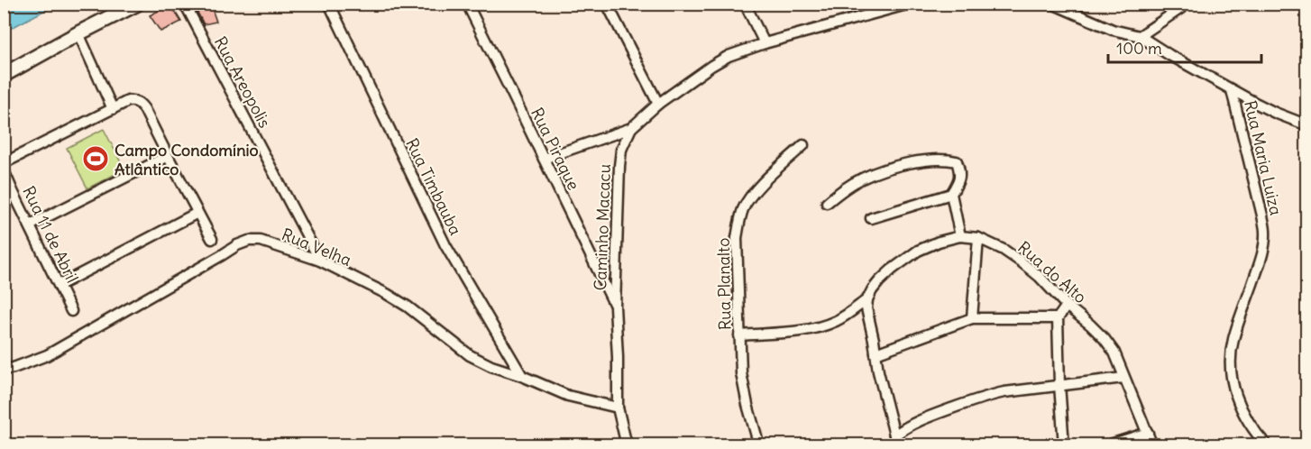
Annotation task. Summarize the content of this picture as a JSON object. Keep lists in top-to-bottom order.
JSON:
{
  "streets": {
    "street": [
      "Rua Areopolis",
      "Rua Piraque",
      "Rua Maria Luiza",
      "Rua Timbauba",
      "Caminho Macacu",
      "Rua 11 de Abril",
      "Rua Velha",
      "Rua do Alto",
      "Rua Planalto"
    ]
  },
  "crossings": [
    ["Rua Areopolis", "Rua Velha"],
    ["Rua Piraque", "Caminho Macacu"],
    ["Rua Timbauba", "Rua Velha"],
    ["Caminho Macacu", "Rua Velha"],
    ["Rua do Alto", "Rua Planalto"]
  ],
  "places": {
    "sports": ["Campo Condomínio Atlântico"]
  },
  "scale_bar": "100 m"
}
